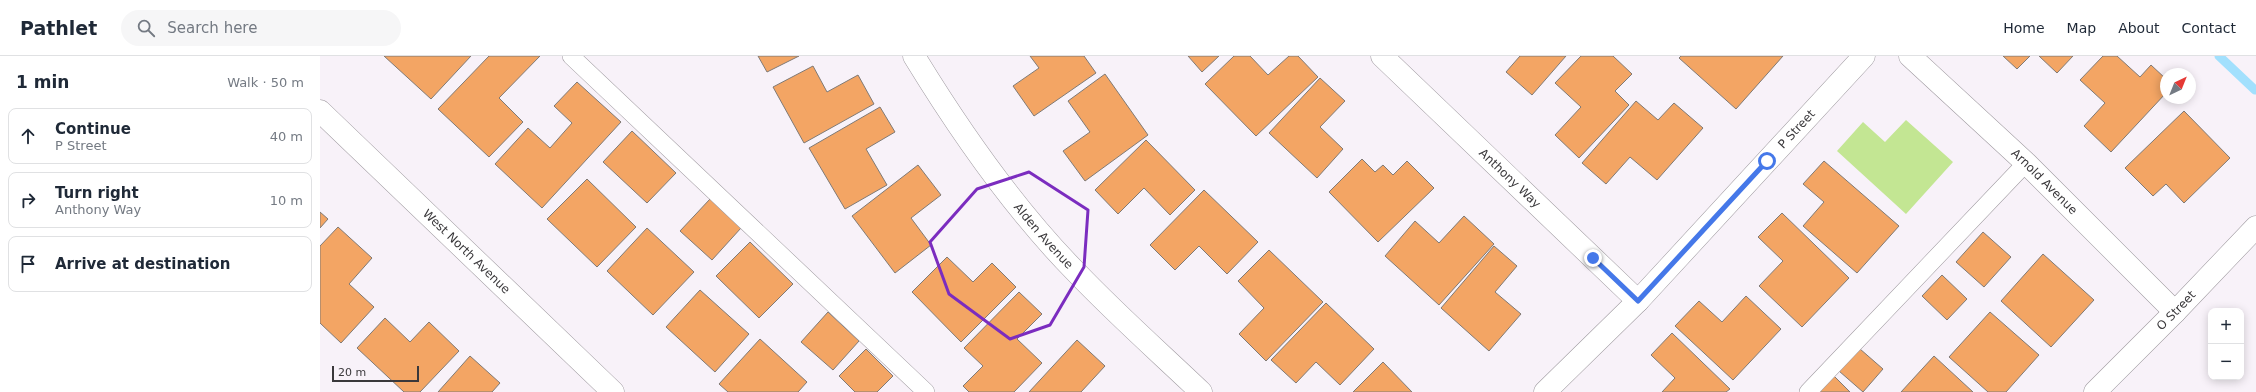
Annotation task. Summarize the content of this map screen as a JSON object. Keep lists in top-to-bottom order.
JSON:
{
  "streets": {
    "street": [
      "P Street",
      "Anthony Way",
      "Arnold Avenue",
      "Alden Avenue",
      "West North Avenue",
      "O Street"
    ]
  },
  "crossings": [
    ["P Street", "Anthony Way"],
    ["Arnold Avenue", "O Street"]
  ],
  "scale_bar": "20 m",
  "north": "top right",
  "page": {
    "header": "Pathlet",
    "search": "Search here",
    "nav": [
      "Home",
      "Map",
      "About",
      "Contact"
    ],
    "heading": ["1 min", "Walk · 50 m"],
    "list": [
      ["Continue", "P Street", "40 m"],
      ["Turn right", "Anthony Way", "10 m"],
      "Arrive at destination"
    ],
    "map_buttons": ["+", "−"],
    "scale": "20 m"
  }
}
